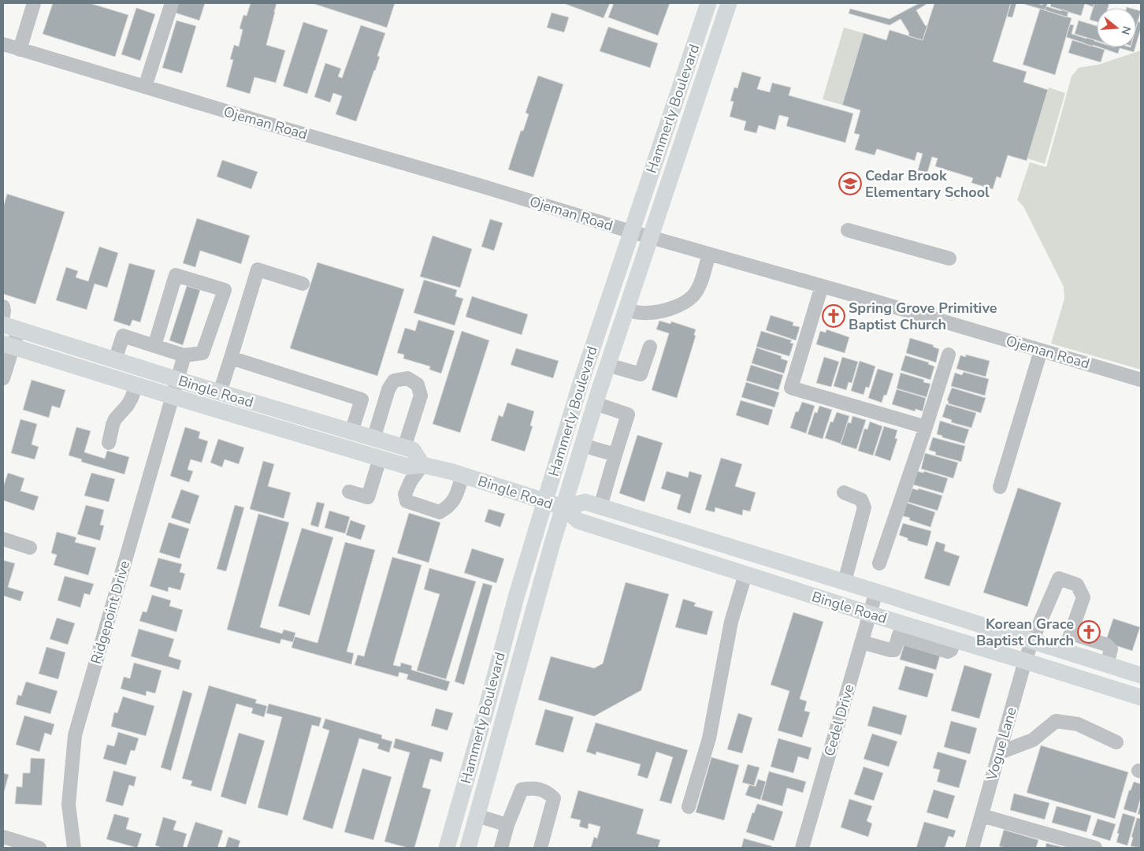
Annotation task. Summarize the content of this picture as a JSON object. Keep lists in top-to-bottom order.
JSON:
{
  "streets": {
    "main road": ["Hammerly Boulevard", "Bingle Road"],
    "street": [
      "Ojeman Road",
      "Ridgepoint Drive",
      "Cedel Drive",
      "Vogue Lane"
    ]
  },
  "crossings": [
    ["Hammerly Boulevard", "Ojeman Road"],
    ["Hammerly Boulevard", "Bingle Road"],
    ["Bingle Road", "Ridgepoint Drive"],
    ["Bingle Road", "Cedel Drive"],
    ["Bingle Road", "Vogue Lane"]
  ],
  "places": {
    "school or university": ["Cedar Brook Elementary School"],
    "church": ["Spring Grove Primitive Baptist Church", "Korean Grace Baptist Church"]
  },
  "north": "right"
}
